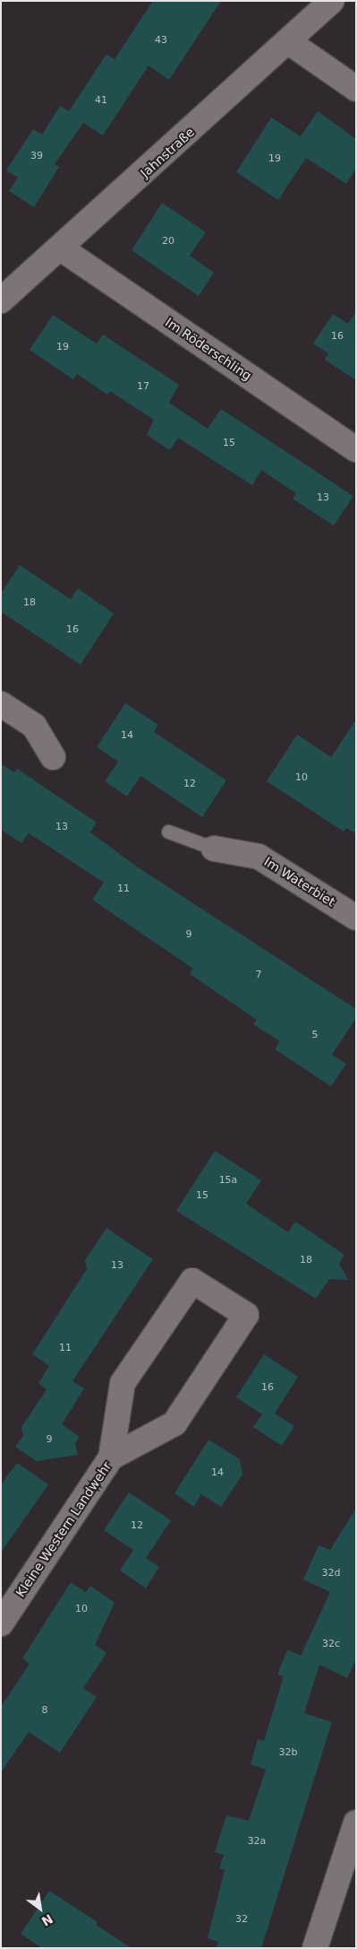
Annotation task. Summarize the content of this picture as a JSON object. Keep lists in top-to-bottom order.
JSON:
{
  "streets": {
    "street": [
      "Jahnstraße",
      "Im Röderschling",
      "Im Waterbiet",
      "Kleine Western Landwehr"
    ]
  },
  "crossings": [
    ["Jahnstraße", "Im Röderschling"]
  ],
  "house_numbers": [
    "43",
    "41",
    "39",
    "19",
    "20",
    "16",
    "19",
    "17",
    "15",
    "13",
    "18",
    "16",
    "14",
    "10",
    "12",
    "13",
    "11",
    "9",
    "7",
    "5",
    "15a",
    "15",
    "18",
    "13",
    "11",
    "16",
    "9",
    "14",
    "12",
    "32d",
    "10",
    "32c",
    "8",
    "32b",
    "32a",
    "32"
  ],
  "north": "bottom right"
}
